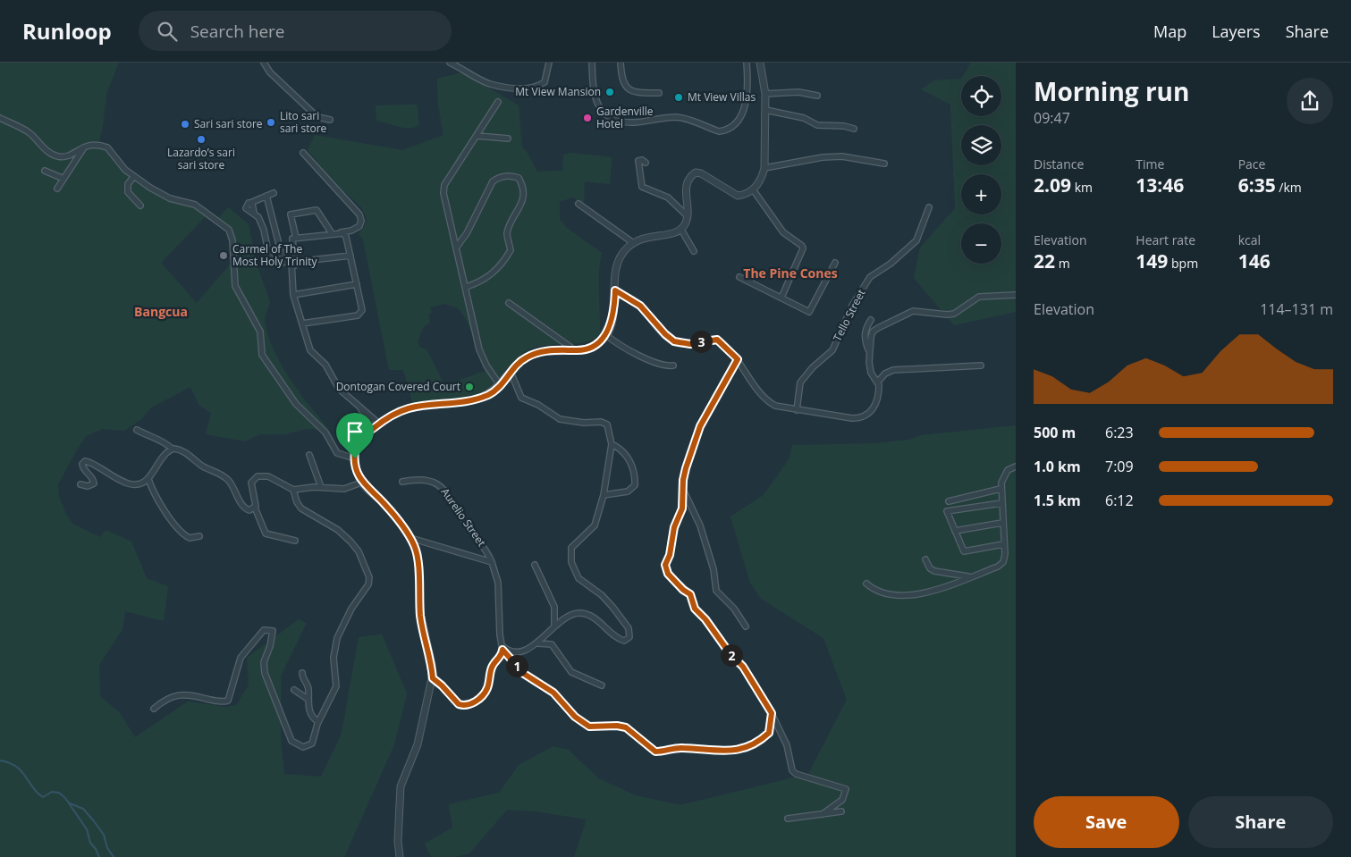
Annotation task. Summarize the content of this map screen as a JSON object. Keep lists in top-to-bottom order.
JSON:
{
  "streets": {
    "street": ["Tello Street", "Aurelio Street"]
  },
  "districts": ["The Pine Cones", "Bangcua"],
  "places": [
    "Mt View Mansion",
    "Mt View Villas",
    "Gardenville Hotel",
    "Lito sari sari store",
    "Sari sari store",
    "Lazardo’s sari sari store",
    "Carmel of The Most Holy Trinity",
    "Dontogan Covered Court"
  ],
  "page": {
    "header": "Runloop",
    "search": "Search here",
    "nav": ["Map", "Layers", "Share"],
    "heading": ["Morning run", "09:47"],
    "map_buttons": ["+", "−"],
    "stats": [
      ["Distance", "2.09 km"],
      ["Time", "13:46"],
      ["Pace", "6:35 /km"],
      ["Elevation", "22 m"],
      ["Heart rate", "149 bpm"],
      ["kcal", "146"]
    ],
    "chart": ["Elevation", "114–131 m"],
    "pins": ["3", "2", "1"],
    "list": [
      {
        "name": "500 m",
        "note": "6:23"
      },
      {
        "name": "1.0 km",
        "note": "7:09"
      },
      {
        "name": "1.5 km",
        "note": "6:12"
      }
    ],
    "buttons": ["Save", "Share"]
  }
}
